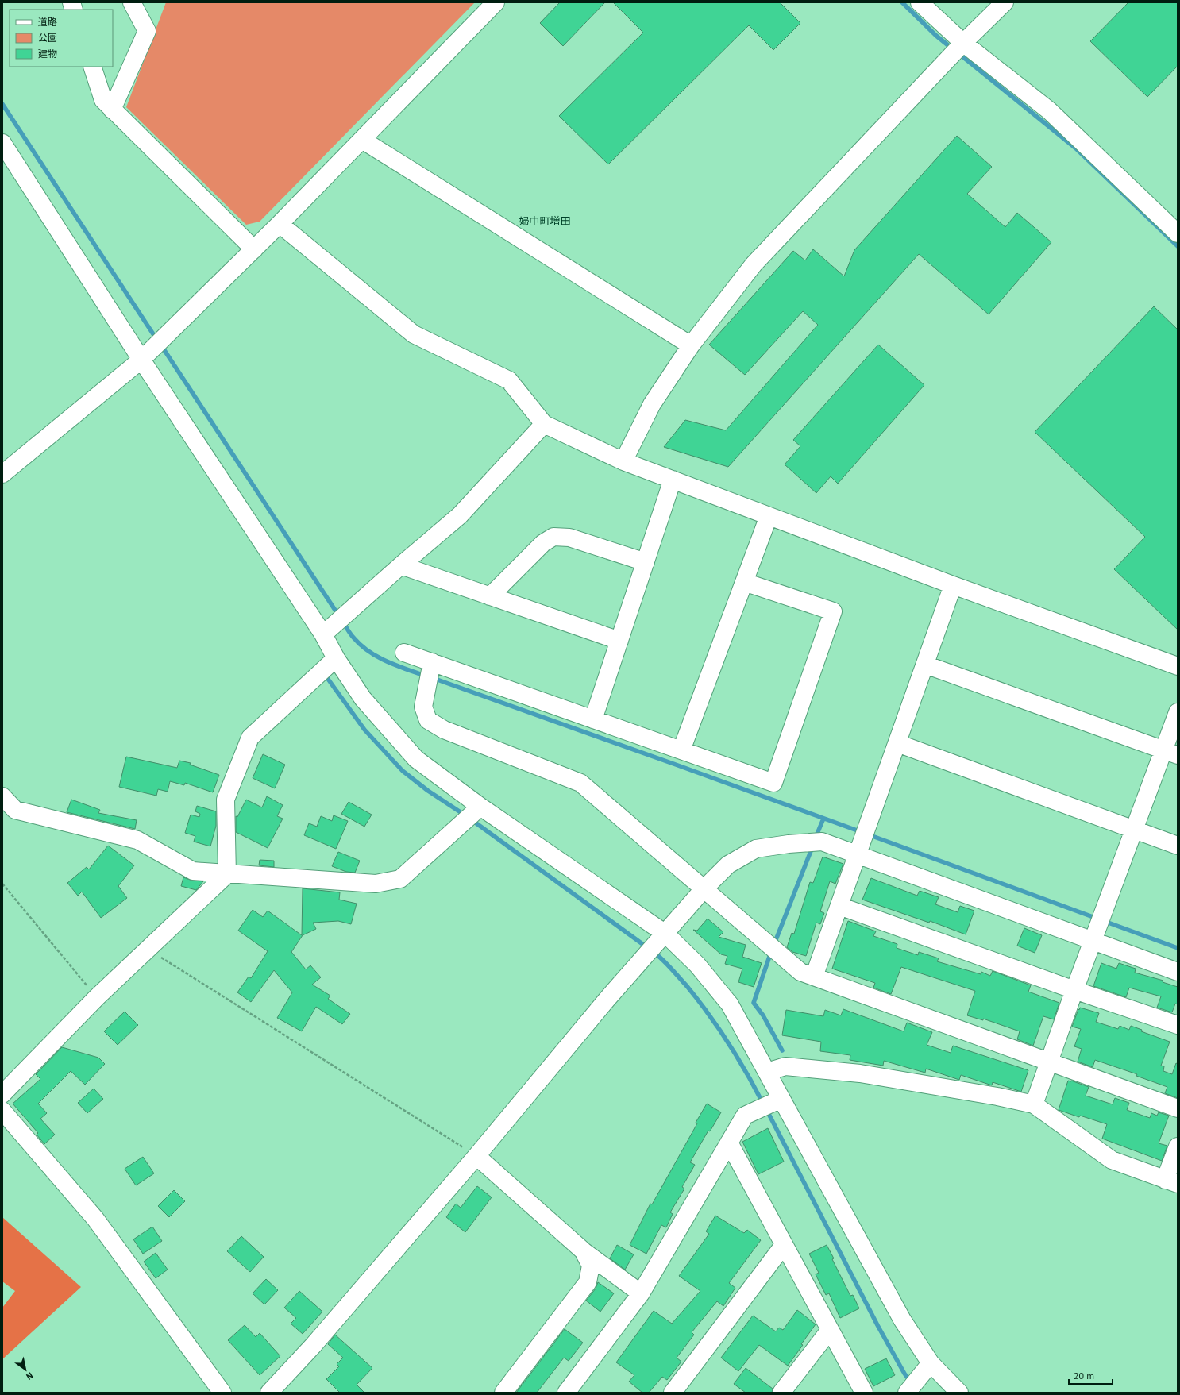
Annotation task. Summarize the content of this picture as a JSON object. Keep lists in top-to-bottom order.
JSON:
{
  "districts": ["婦中町増田"],
  "legend": ["道路", "公園", "建物"],
  "scale_bar": "20 m",
  "north": "bottom right"
}
